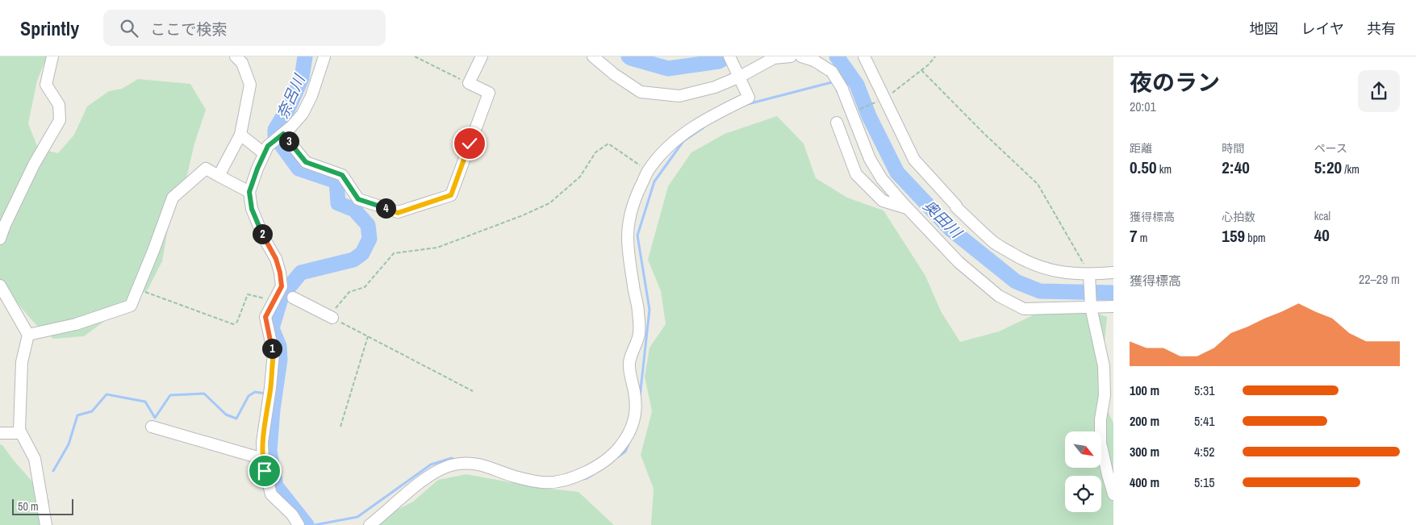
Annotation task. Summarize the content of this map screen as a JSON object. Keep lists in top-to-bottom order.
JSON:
{
  "water": ["奈呂川", "奥田川"],
  "scale_bar": "50 m",
  "north": "bottom right",
  "page": {
    "header": "Sprintly",
    "search": "ここで検索",
    "nav": ["地図", "レイヤ", "共有"],
    "heading": ["夜のラン", "20:01"],
    "stats": [
      ["距離", "0.50 km"],
      ["時間", "2:40"],
      ["ペース", "5:20 /km"],
      ["獲得標高", "7 m"],
      ["心拍数", "159 bpm"],
      ["kcal", "40"]
    ],
    "pins": [
      "3",
      "4",
      "2",
      "1"
    ],
    "chart": ["獲得標高", "22–29 m"],
    "list": [
      {
        "name": "100 m",
        "note": "5:31"
      },
      {
        "name": "200 m",
        "note": "5:41"
      },
      {
        "name": "300 m",
        "note": "4:52"
      },
      {
        "name": "400 m",
        "note": "5:15"
      }
    ],
    "scale": "50 m"
  }
}
